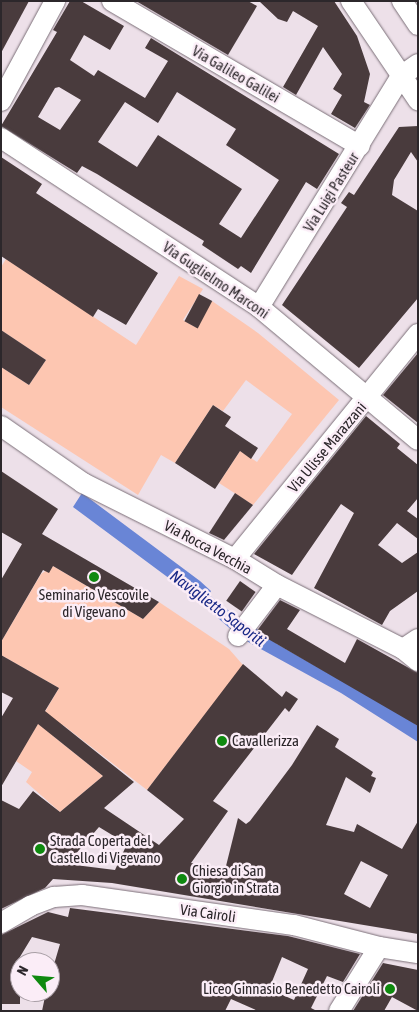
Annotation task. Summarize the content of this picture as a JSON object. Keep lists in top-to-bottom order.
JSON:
{
  "streets": {
    "street": [
      "Via Galileo Galilei",
      "Via Luigi Pasteur",
      "Via Guglielmo Marconi",
      "Via Ulisse Marazzani",
      "Via Rocca Vecchia",
      "Via Cairoli"
    ]
  },
  "crossings": [
    ["Via Galileo Galilei", "Via Luigi Pasteur"],
    ["Via Luigi Pasteur", "Via Guglielmo Marconi"],
    ["Via Guglielmo Marconi", "Via Ulisse Marazzani"],
    ["Via Ulisse Marazzani", "Via Rocca Vecchia"]
  ],
  "water": ["Naviglietto Saporiti"],
  "places": [
    "Seminario Vescovile di Vigevano",
    "Cavallerizza",
    "Strada Coperta del Castello di Vigevano",
    "Chiesa di San Giorgio in Strata",
    "Liceo Ginnasio Benedetto Cairoli"
  ],
  "north": "top left"
}
